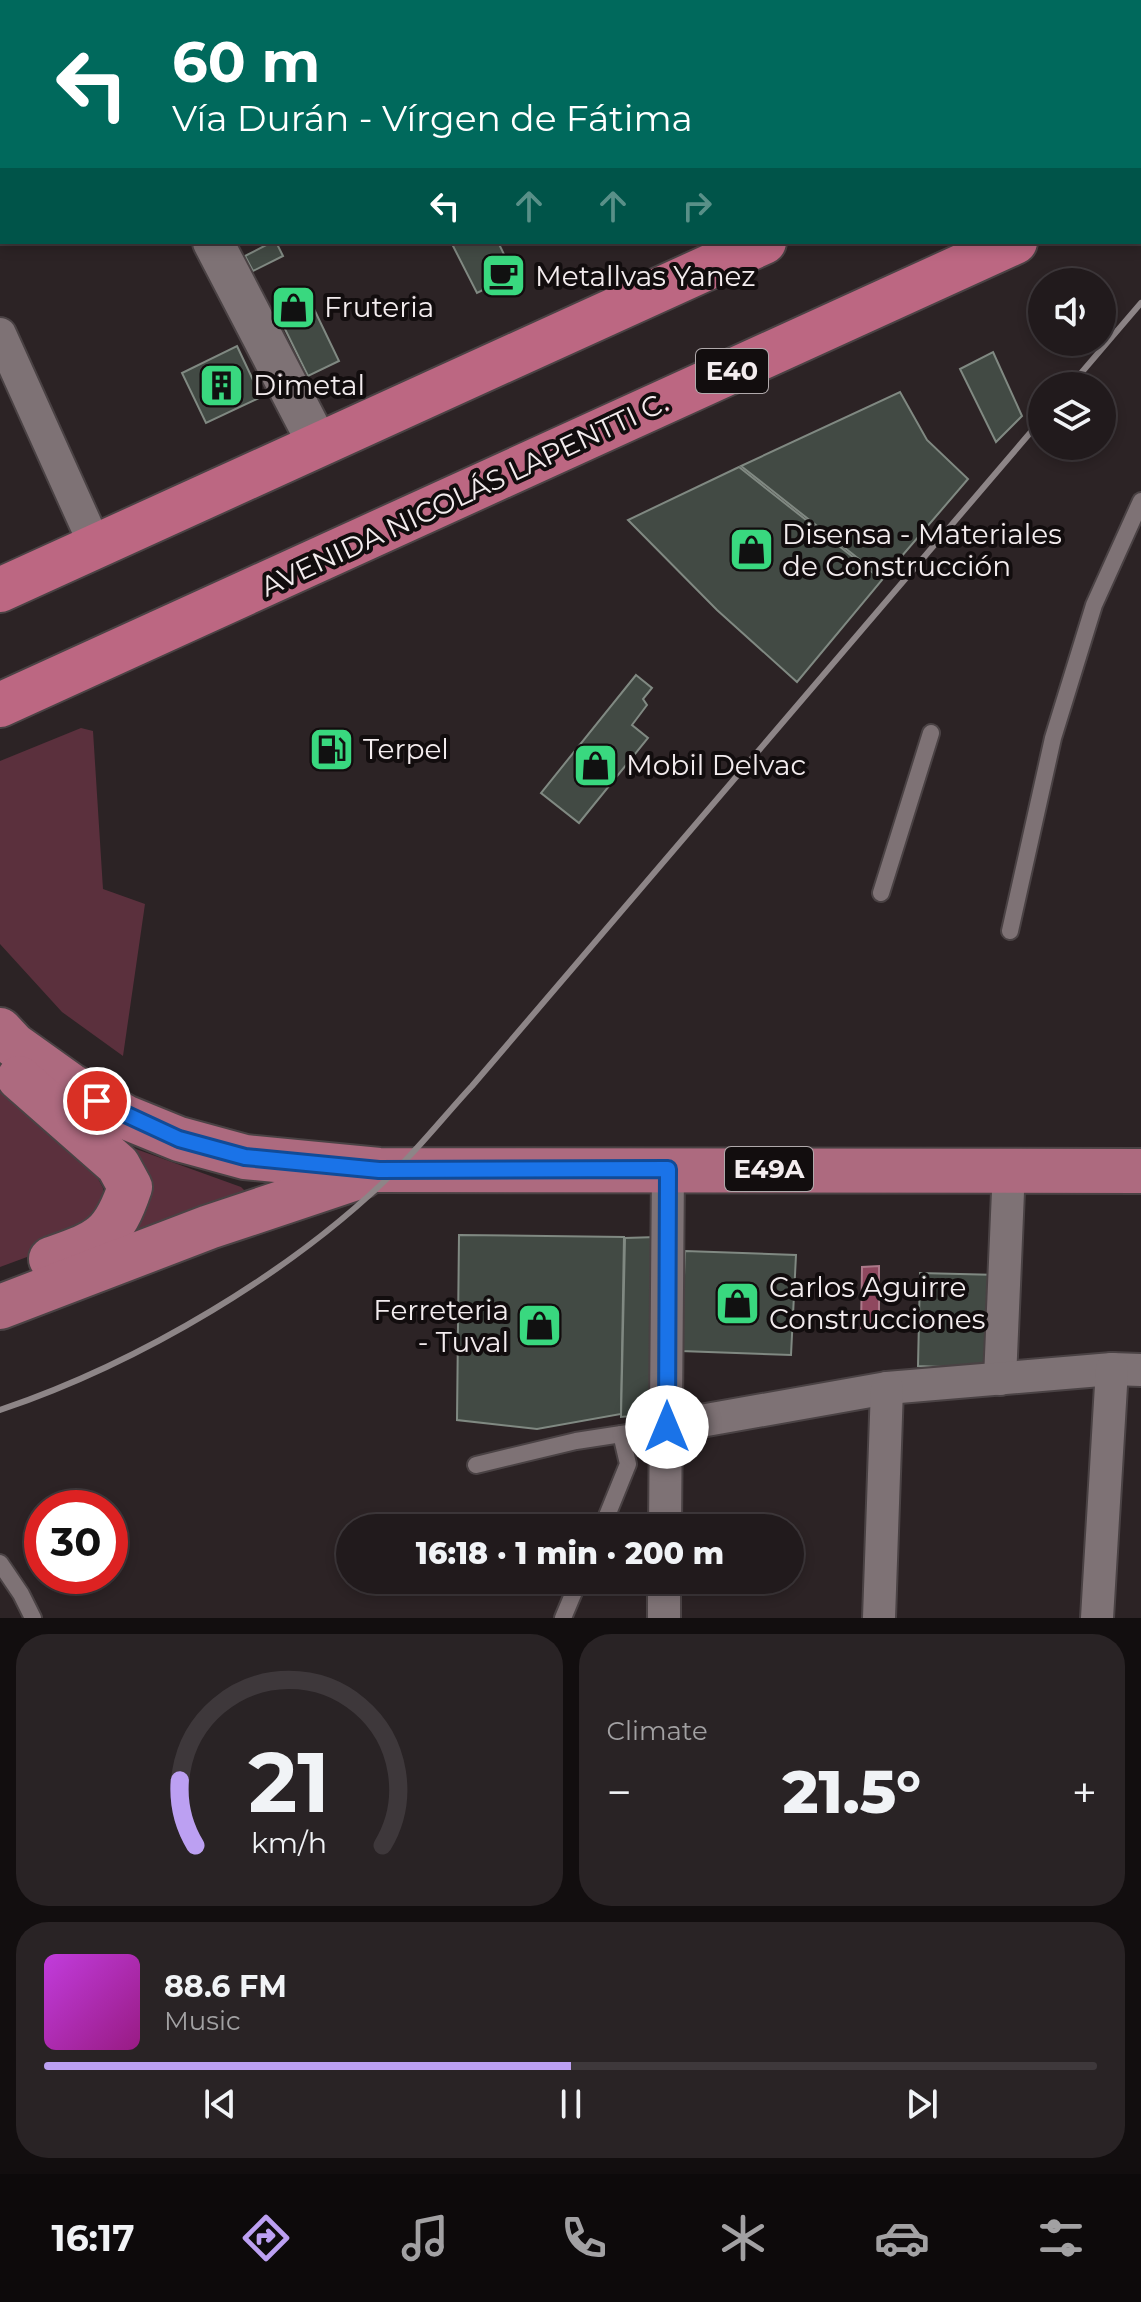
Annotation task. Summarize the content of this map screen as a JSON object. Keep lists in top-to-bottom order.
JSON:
{
  "streets": {
    "highway": ["E40", "AVENIDA NICOLÁS LAPENTTI C."],
    "main road": ["E49A"]
  },
  "places": {
    "cafe": ["Metallvas Yanez"],
    "shop": [
      "Fruteria",
      "Disensa - Materiales de Construcción",
      "Mobil Delvac",
      "Carlos Aguirre Construcciones",
      "Ferreteria - Tuval"
    ],
    "building": ["Dimetal"],
    "fuel station": ["Terpel"]
  },
  "page": {
    "turn": ["60 m", "Vía Durán - Vírgen de Fátima"],
    "limit": "30",
    "trip": "16:18 · 1 min · 200 m",
    "tile": "Climate",
    "heat": ["−", "21.5°", "+"],
    "song": ["88.6 FM", "Music"],
    "tabs": "16:17",
    "gauge": ["21", "km/h"]
  }
}
